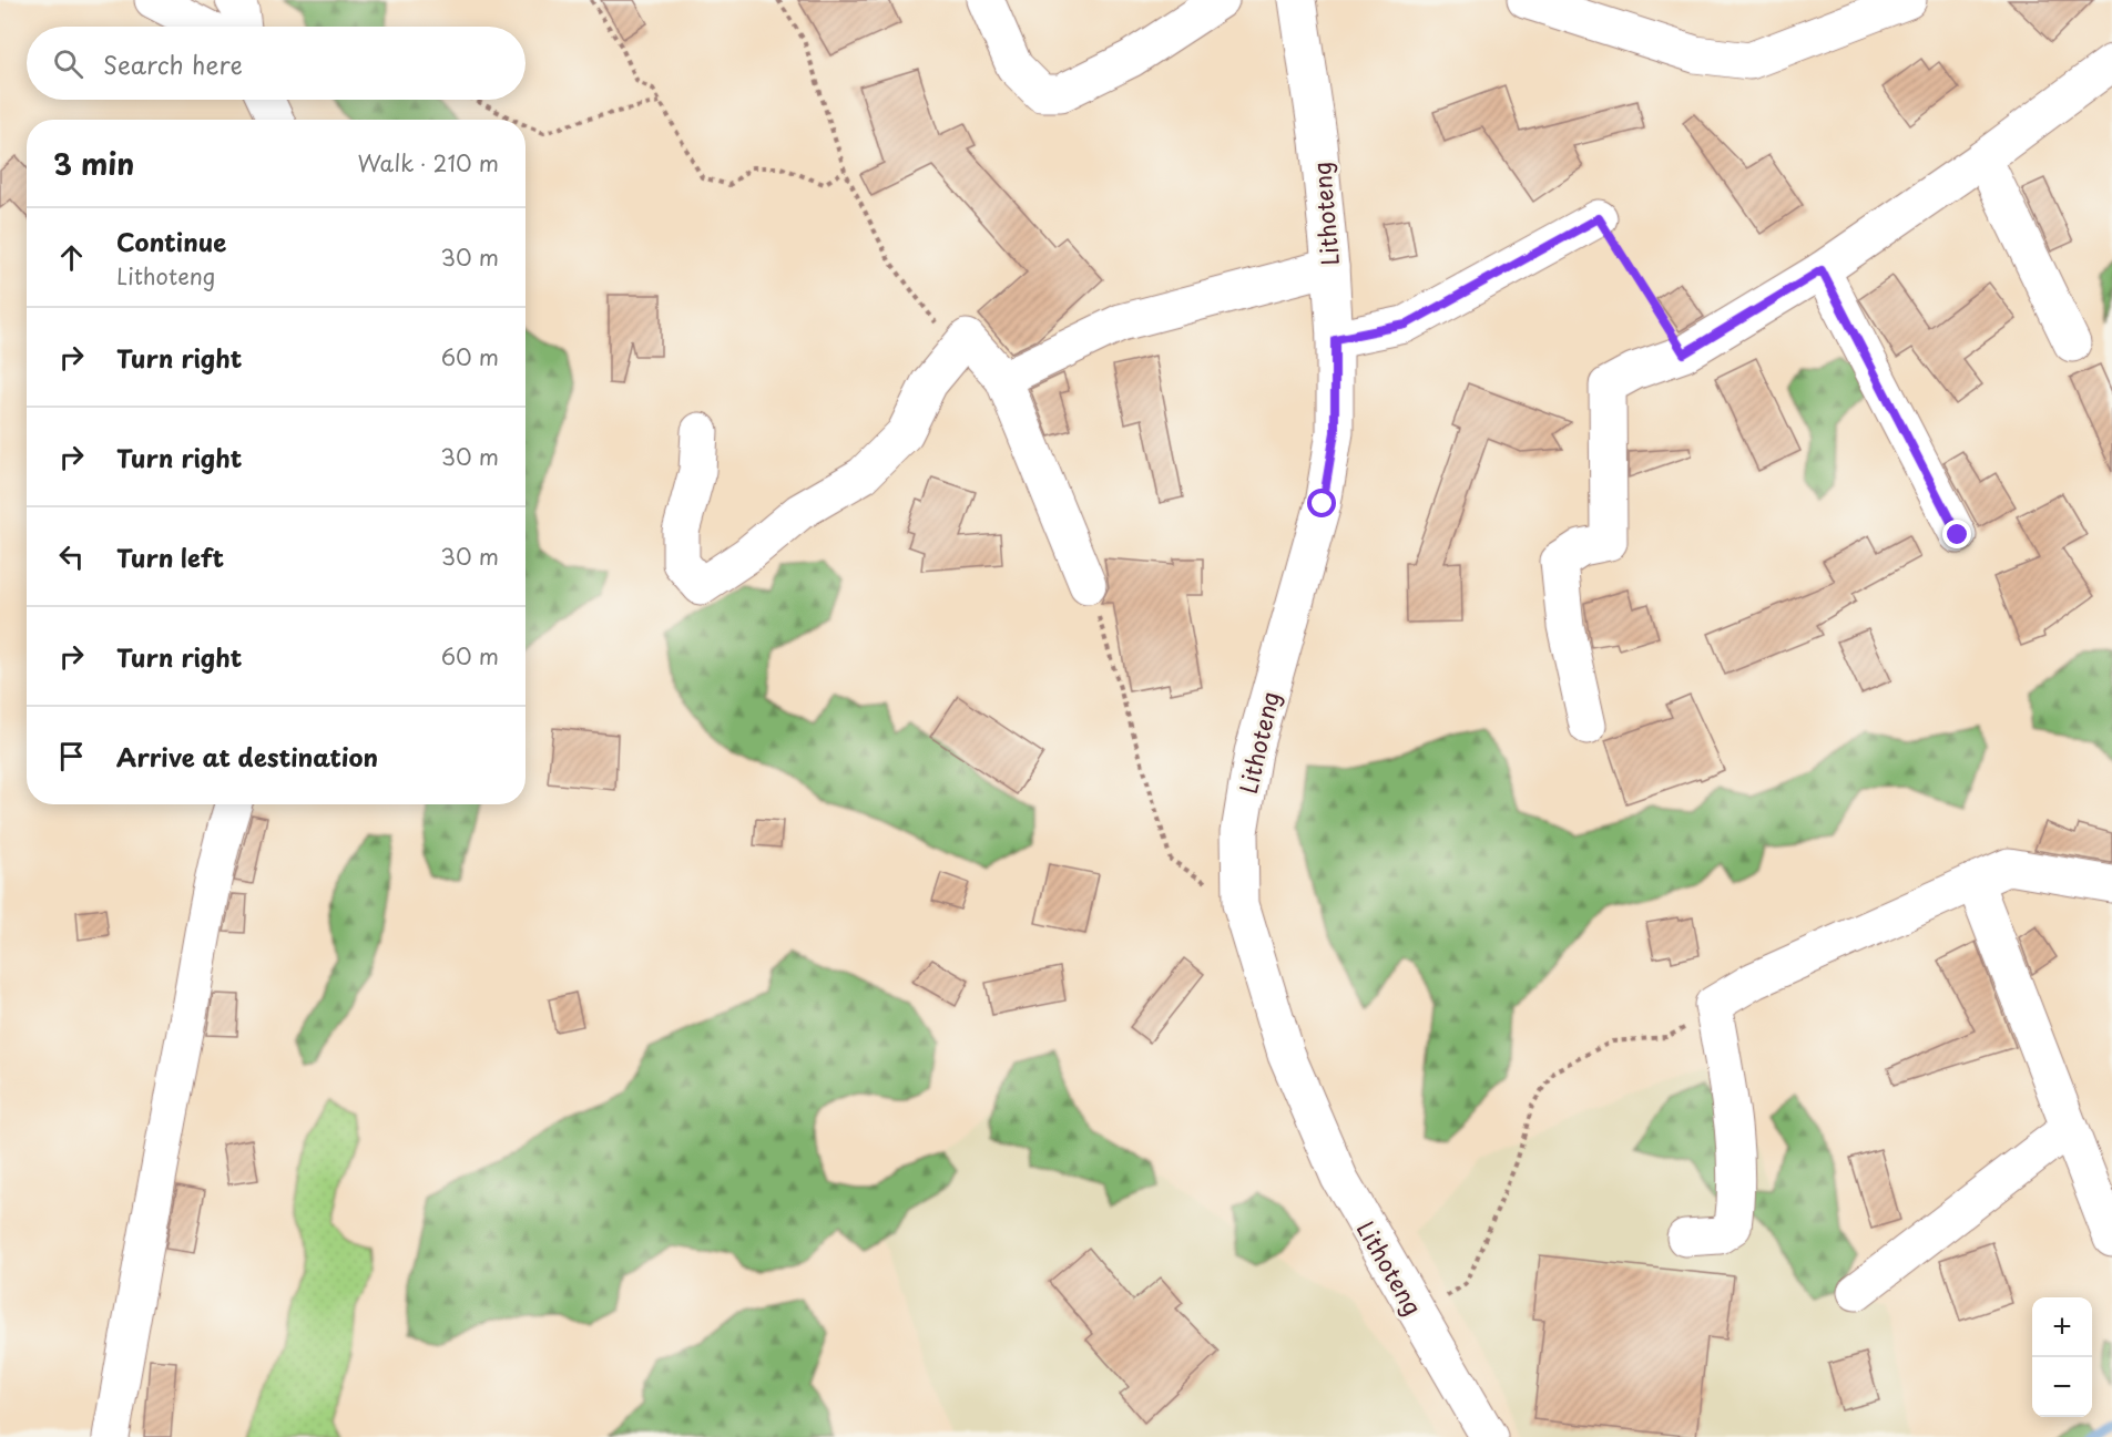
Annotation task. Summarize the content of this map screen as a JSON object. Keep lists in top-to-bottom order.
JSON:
{
  "streets": {
    "street": ["Lithoteng"]
  },
  "page": {
    "search": "Search here",
    "heading": ["3 min", "Walk · 210 m"],
    "list": [
      ["Continue", "Lithoteng", "30 m"],
      ["Turn right", "60 m"],
      ["Turn right", "30 m"],
      ["Turn left", "30 m"],
      ["Turn right", "60 m"],
      "Arrive at destination"
    ],
    "map_buttons": ["+", "−"]
  }
}
